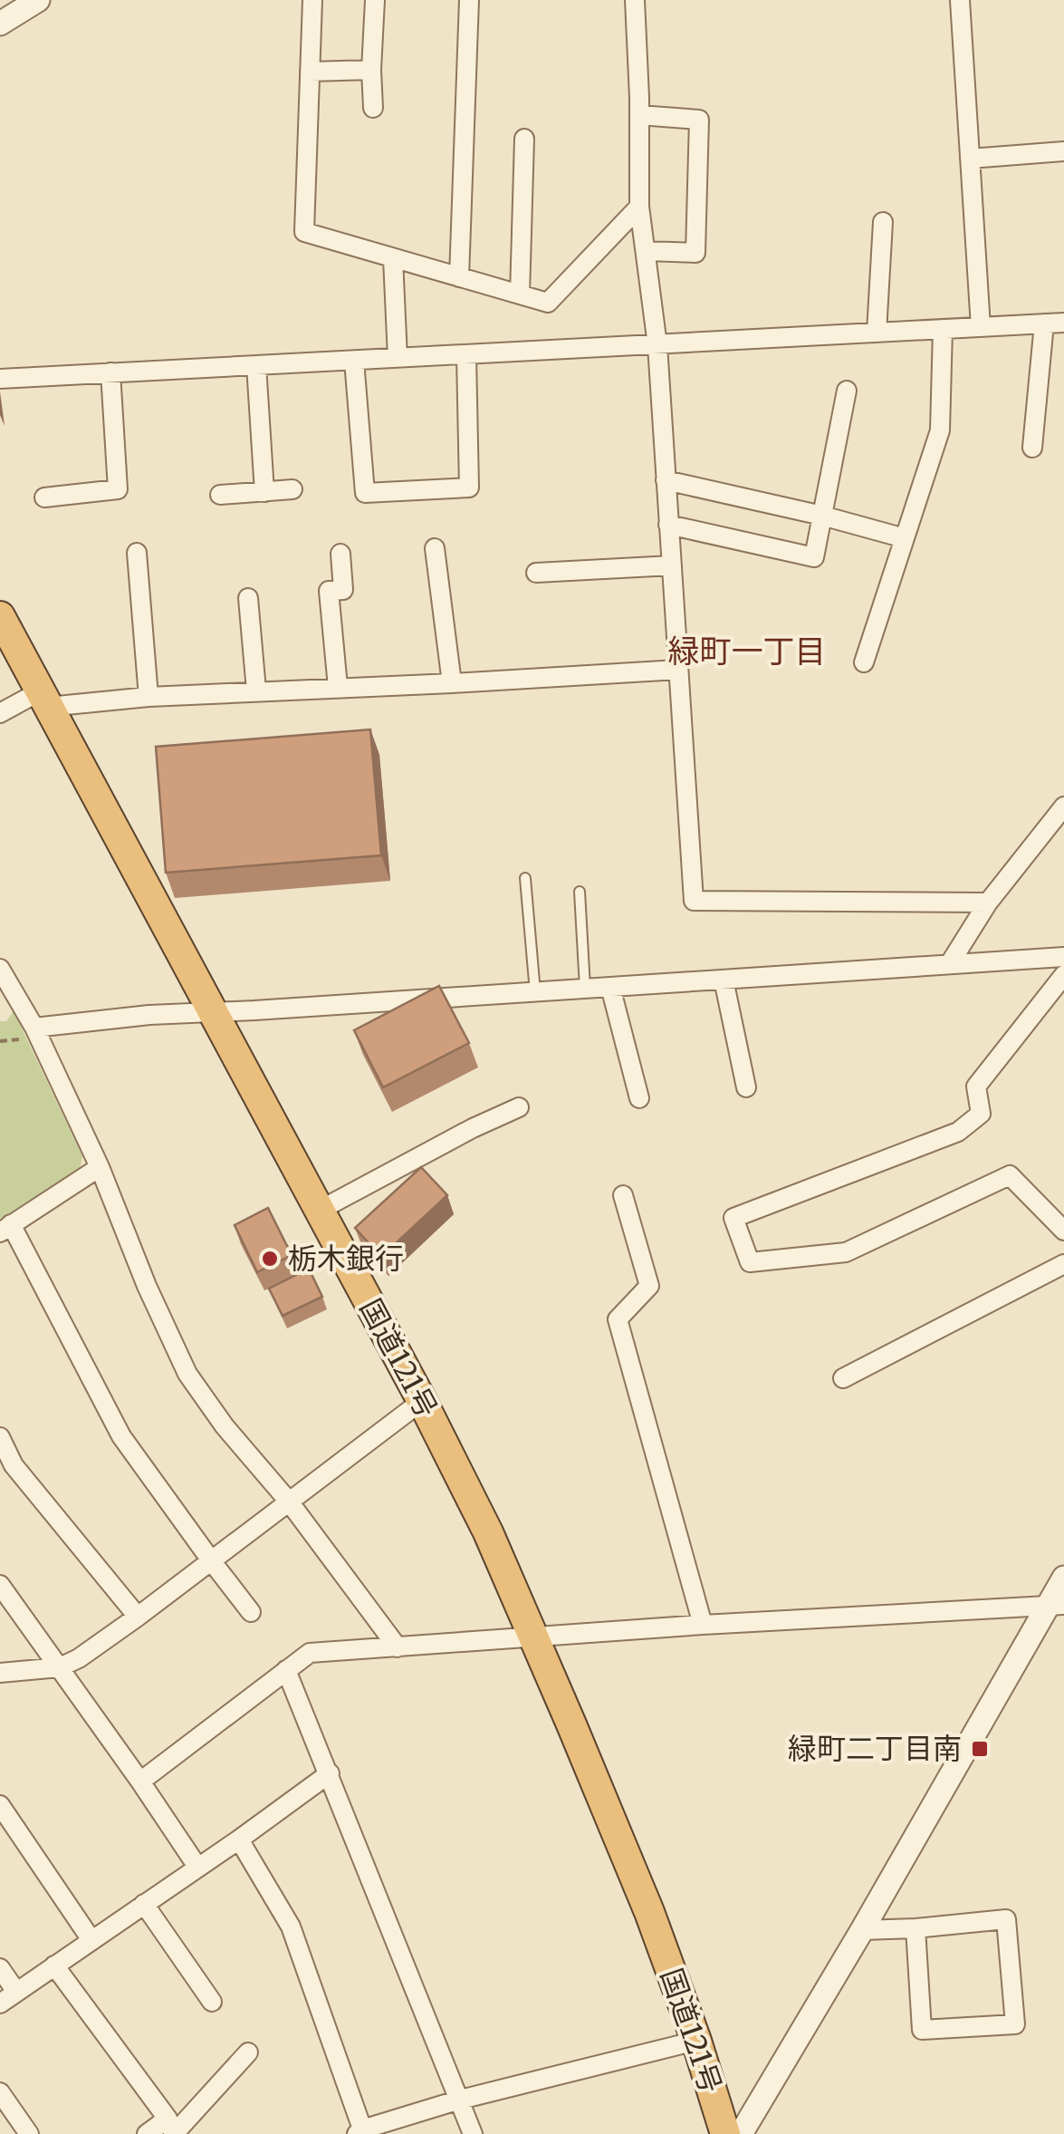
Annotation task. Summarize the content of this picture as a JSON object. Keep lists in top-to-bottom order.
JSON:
{
  "streets": {
    "highway": ["国道121号"]
  },
  "districts": ["緑町一丁目"],
  "places": {
    "other": ["栃木銀行"],
    "transit": ["緑町二丁目南"]
  }
}
